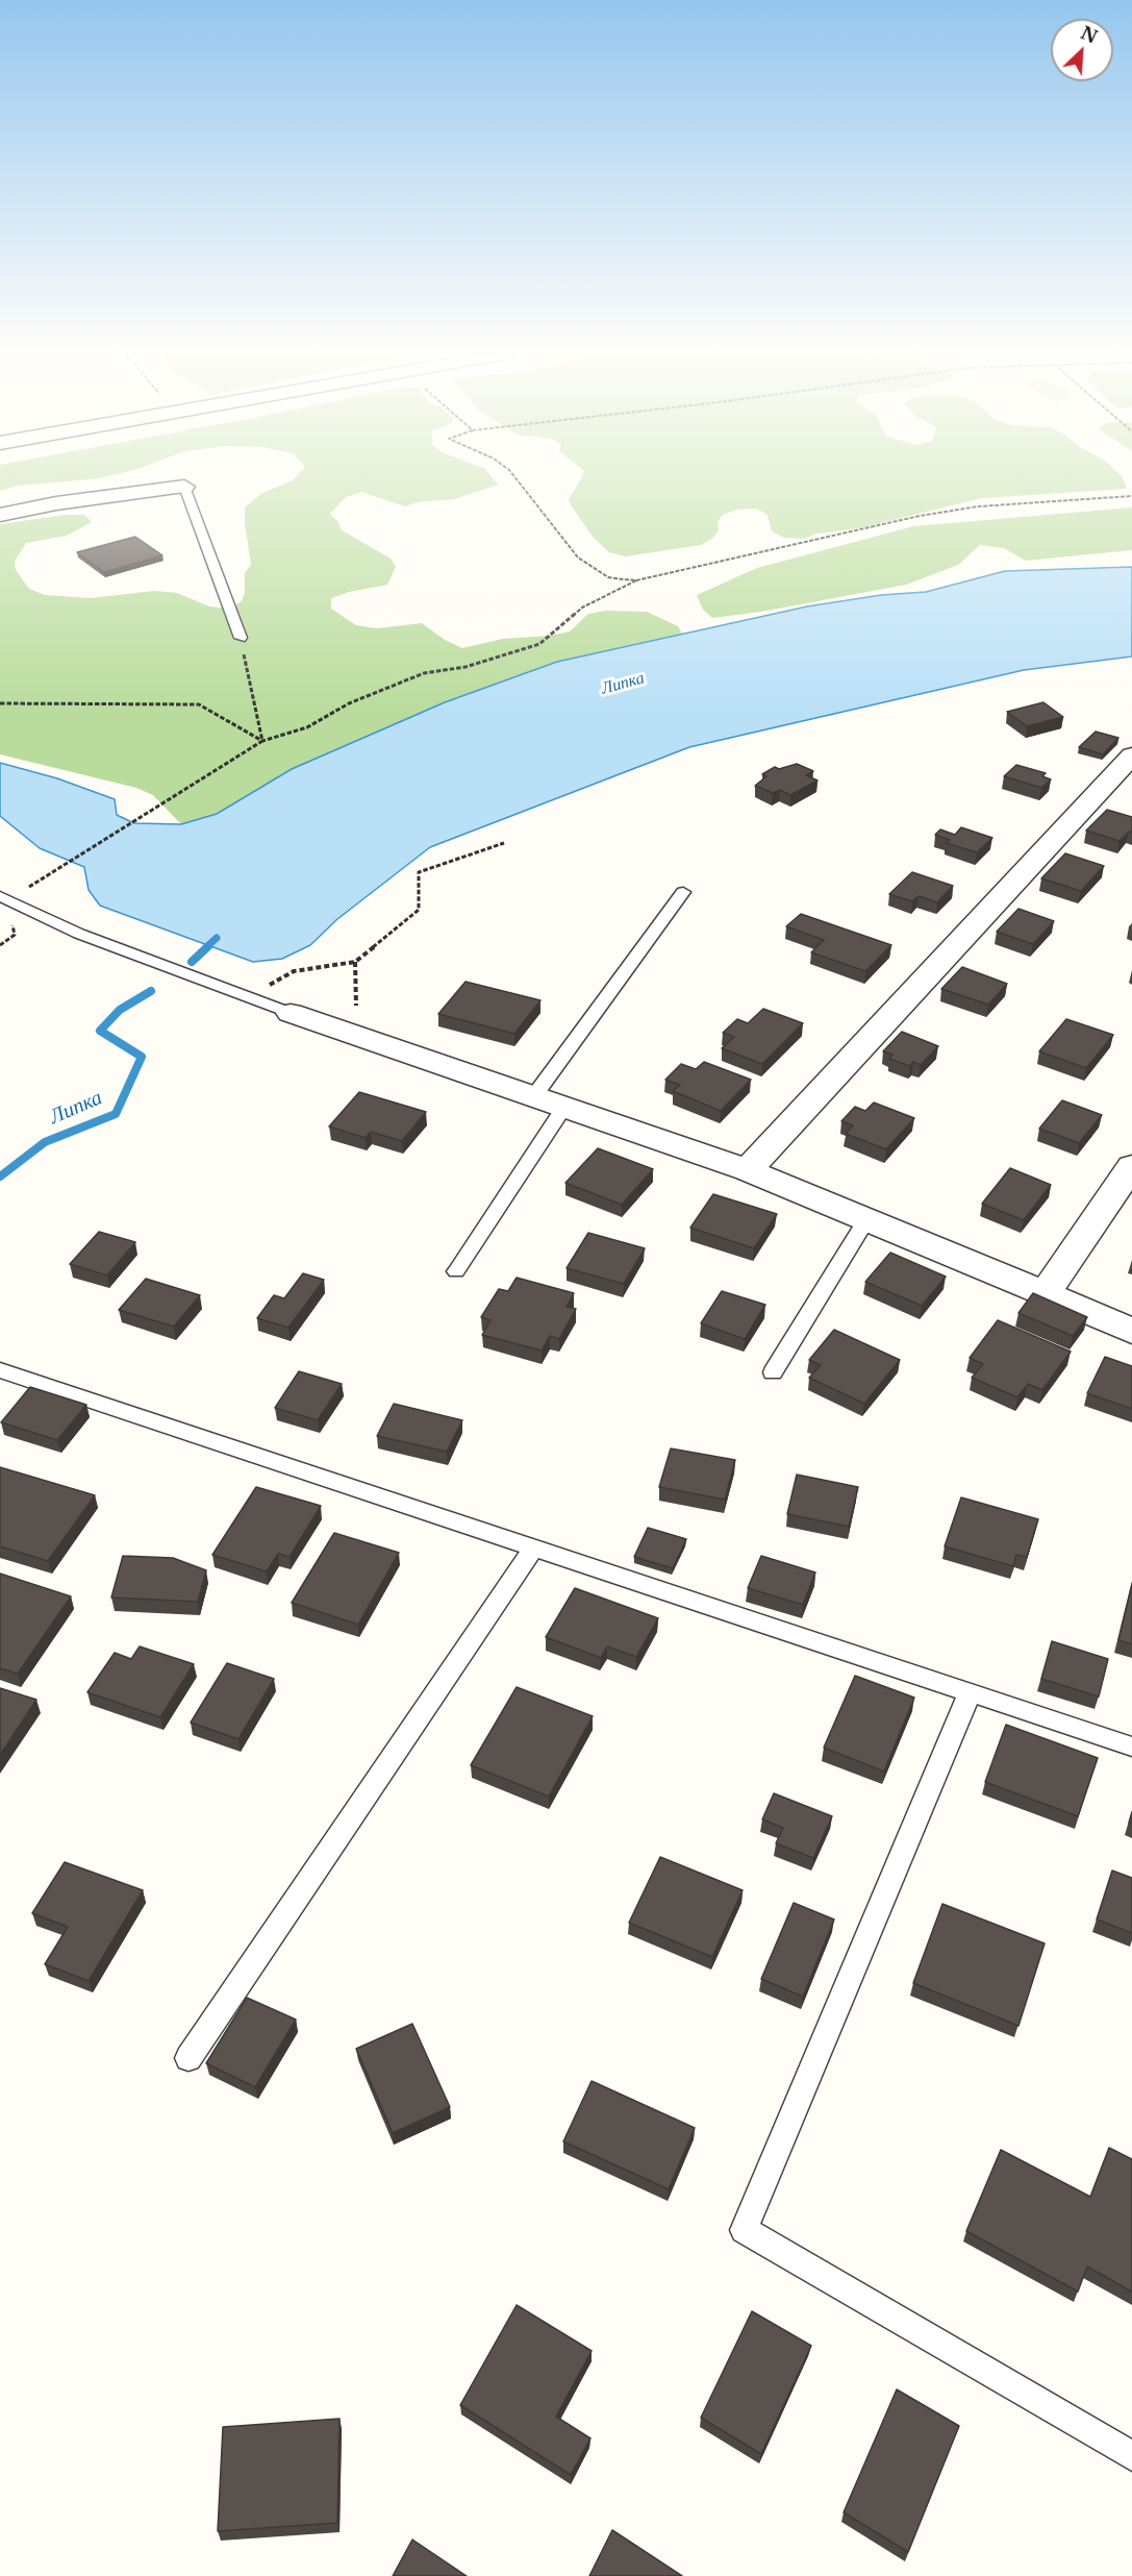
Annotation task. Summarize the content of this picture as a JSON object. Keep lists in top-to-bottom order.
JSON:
{
  "water": ["Липка"],
  "north": "top right"
}
